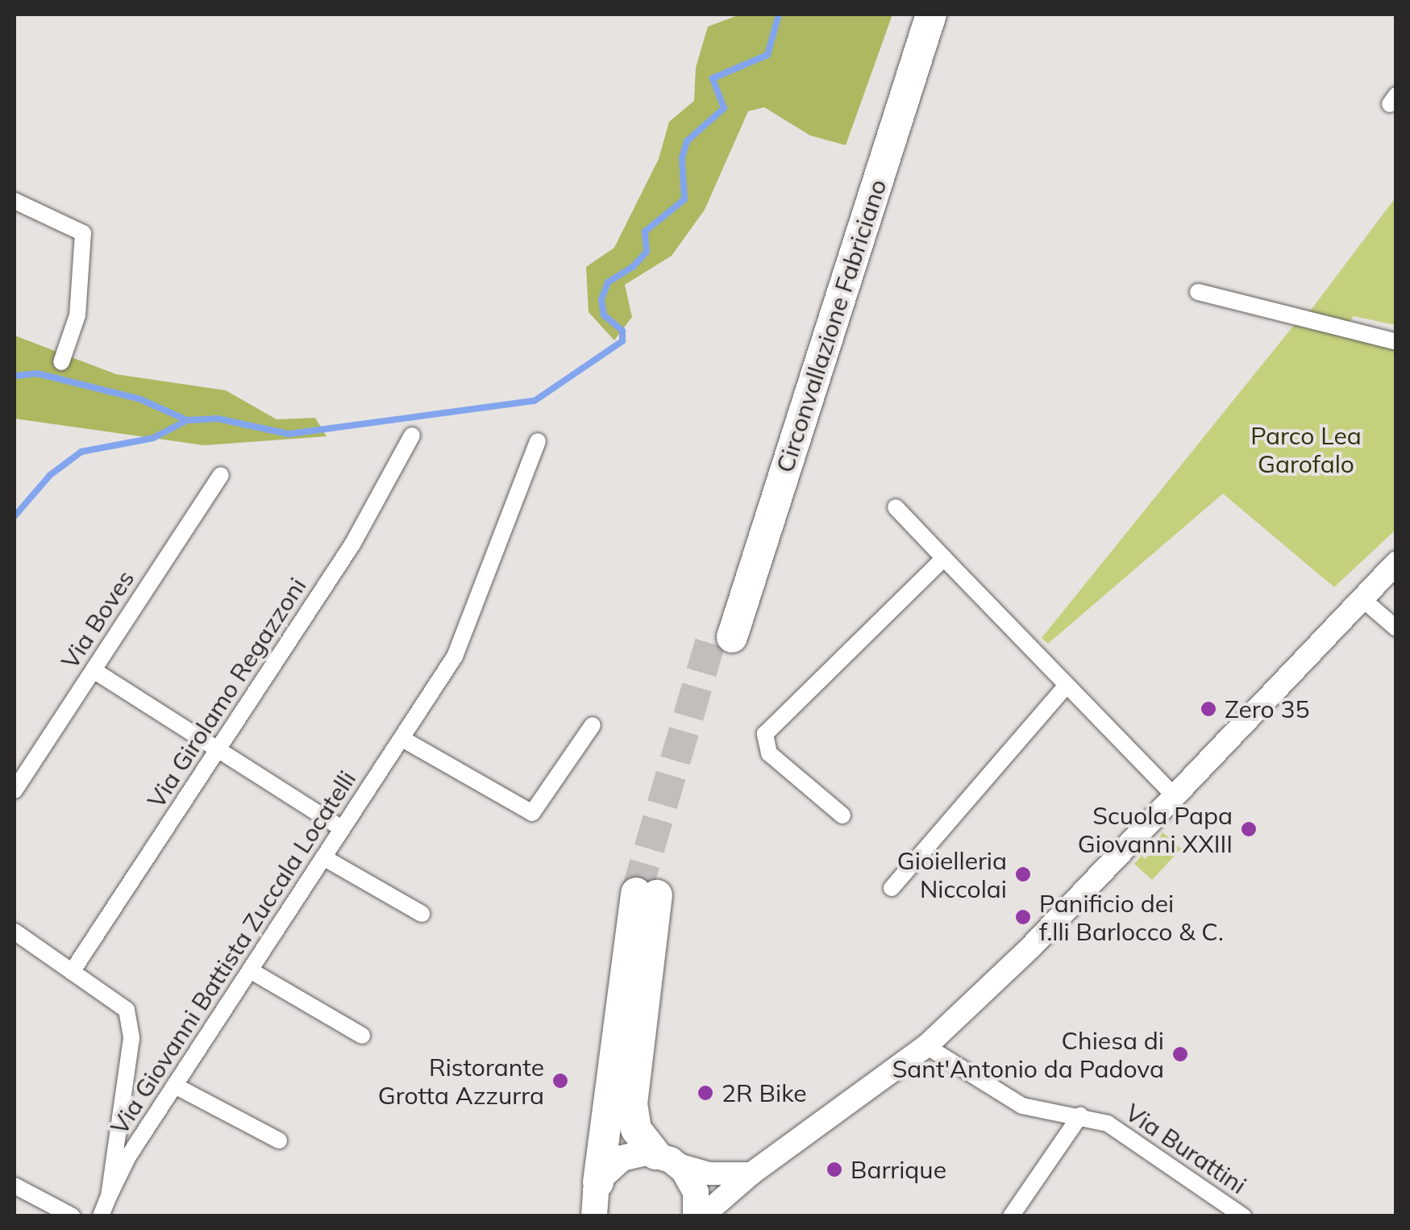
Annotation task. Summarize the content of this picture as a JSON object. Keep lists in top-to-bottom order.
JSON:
{
  "streets": {
    "highway": ["Circonvallazione Fabriciano"],
    "street": [
      "Via Boves",
      "Via Girolamo Regazzoni",
      "Via Giovanni Battista Zuccala Locatelli",
      "Via Burattini"
    ]
  },
  "parks": ["Parco Lea Garofalo"],
  "places": [
    "Zero 35",
    "Scuola Papa Giovanni XXIII",
    "Gioielleria Niccolai",
    "Panificio dei f.lli Barlocco & C.",
    "Chiesa di Sant'Antonio da Padova",
    "Ristorante Grotta Azzurra",
    "2R Bike",
    "Barrique"
  ]
}
